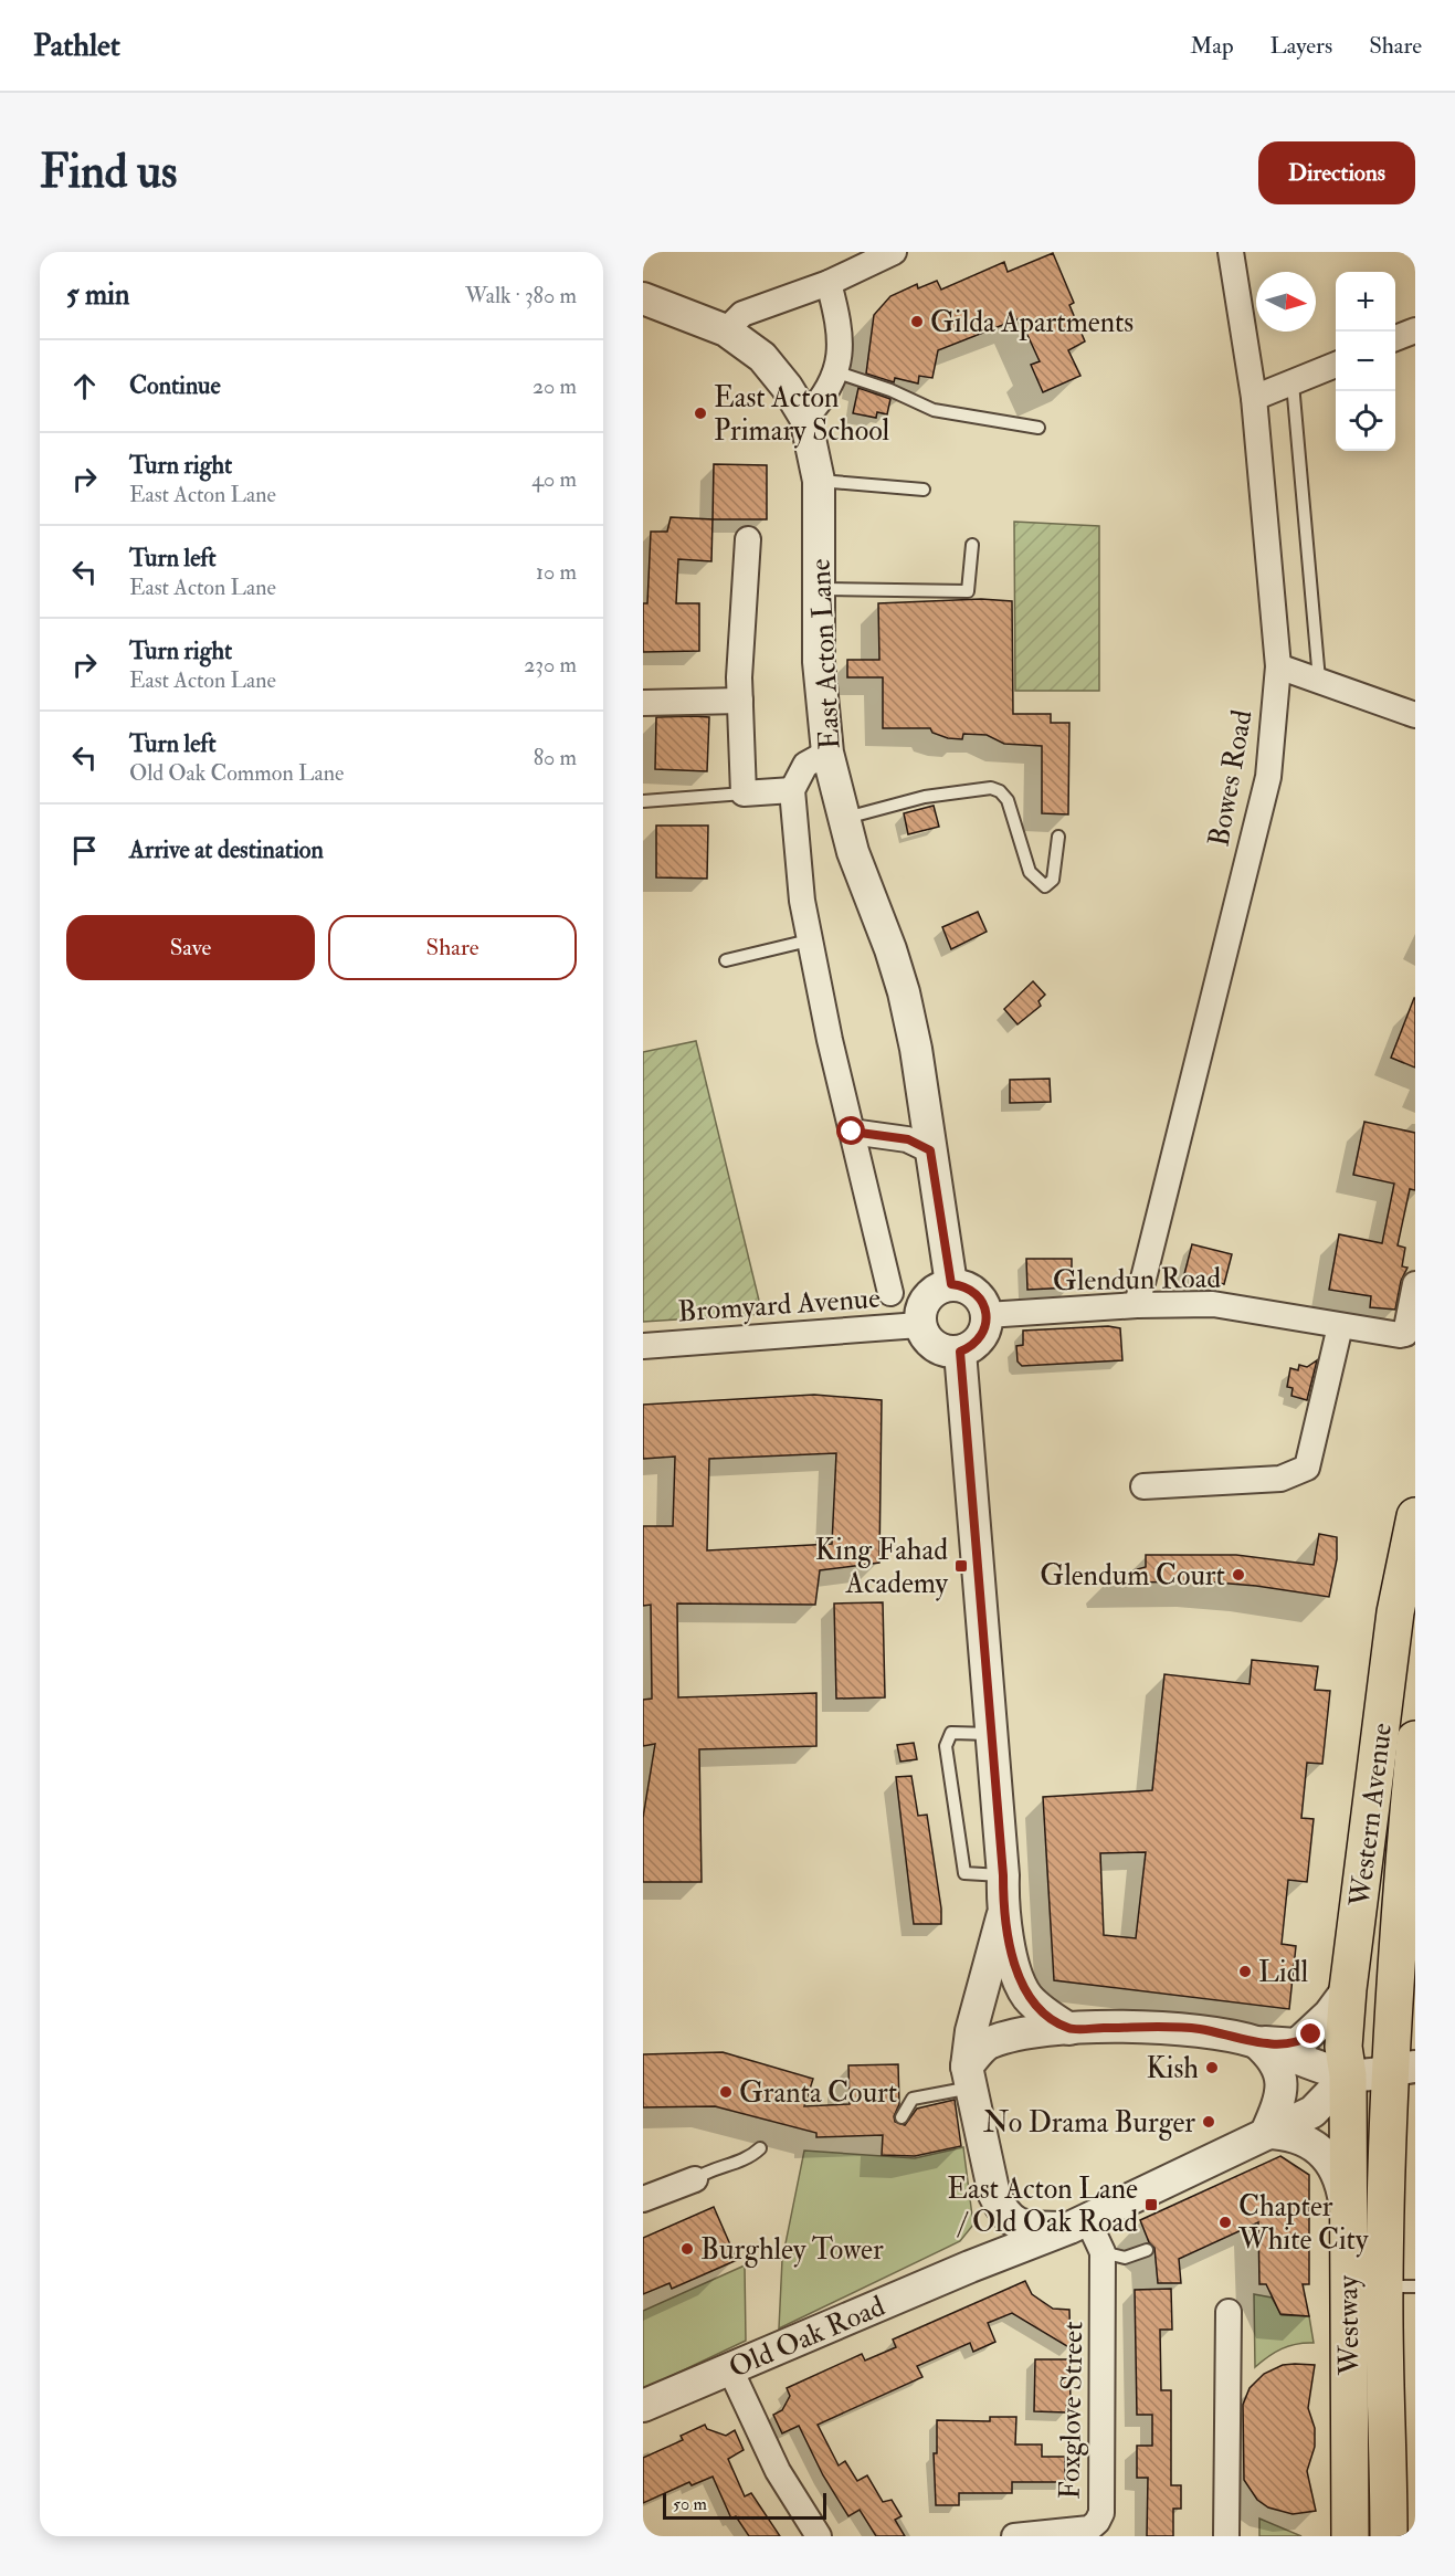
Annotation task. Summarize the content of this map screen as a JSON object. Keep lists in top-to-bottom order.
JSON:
{
  "streets": {
    "highway": ["Western Avenue", "Westway"],
    "street": [
      "East Acton Lane",
      "Bowes Road",
      "Glendun Road",
      "Bromyard Avenue",
      "Old Oak Road",
      "Foxglove Street"
    ]
  },
  "crossings": [
    ["East Acton Lane", "Glendun Road"],
    ["East Acton Lane", "Bromyard Avenue"],
    ["Bowes Road", "Glendun Road"],
    ["Glendun Road", "Bromyard Avenue"],
    ["Western Avenue", "Westway"],
    ["Western Avenue", "Old Oak Road"],
    ["Westway", "Old Oak Road"],
    ["Old Oak Road", "Foxglove Street"]
  ],
  "places": {
    "other": [
      "Gilda Apartments",
      "East Acton Primary School",
      "Glendum Court",
      "Lidl",
      "Kish",
      "Granta Court",
      "No Drama Burger",
      "Chapter White City",
      "Burghley Tower"
    ],
    "transit": ["King Fahad Academy", "East Acton Lane / Old Oak Road"]
  },
  "scale_bar": "50 m",
  "north": "right",
  "page": {
    "header": "Pathlet",
    "nav": ["Map", "Layers", "Share"],
    "buttons": [
      "Directions",
      ["Save", "Share"]
    ],
    "title": "Find us",
    "heading": ["5 min", "Walk · 380 m"],
    "map_buttons": ["+", "−"],
    "list": [
      ["Continue", "20 m"],
      ["Turn right", "East Acton Lane", "40 m"],
      ["Turn left", "East Acton Lane", "10 m"],
      ["Turn right", "East Acton Lane", "230 m"],
      ["Turn left", "Old Oak Common Lane", "80 m"],
      "Arrive at destination"
    ],
    "scale": "50 m"
  }
}
